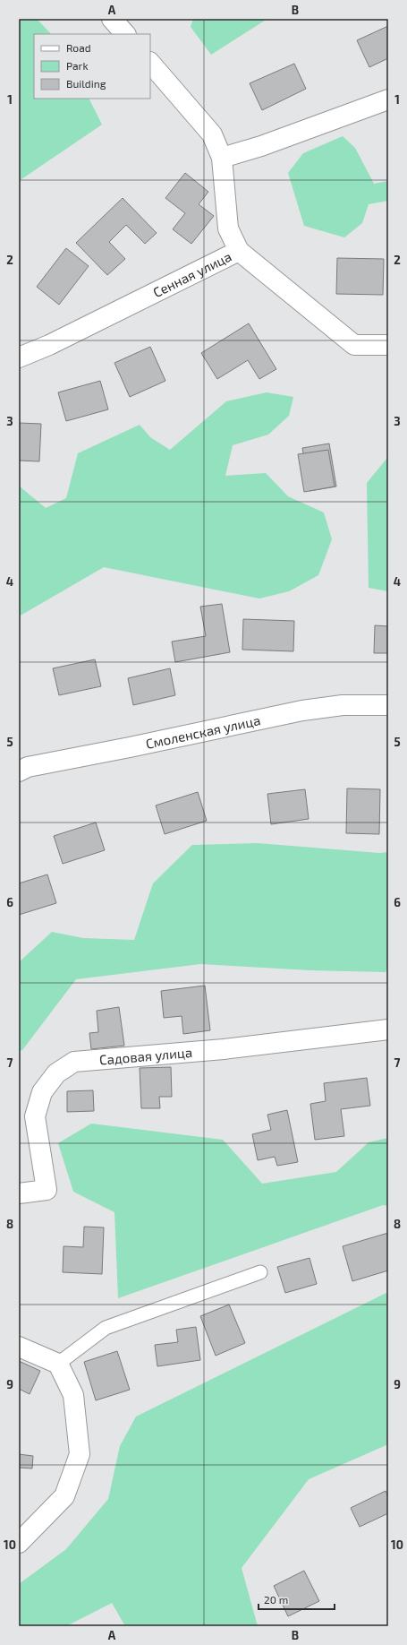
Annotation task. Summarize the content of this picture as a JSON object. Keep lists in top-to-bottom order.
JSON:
{
  "streets": {
    "street": ["Сенная улица", "Смоленская улица", "Садовая улица"]
  },
  "legend": ["Road", "Park", "Building"],
  "scale_bar": "20 m",
  "grid": {
    "columns": ["A", "B"],
    "rows": [
      "1",
      "2",
      "3",
      "4",
      "5",
      "6",
      "7",
      "8",
      "9",
      "10"
    ]
  }
}
